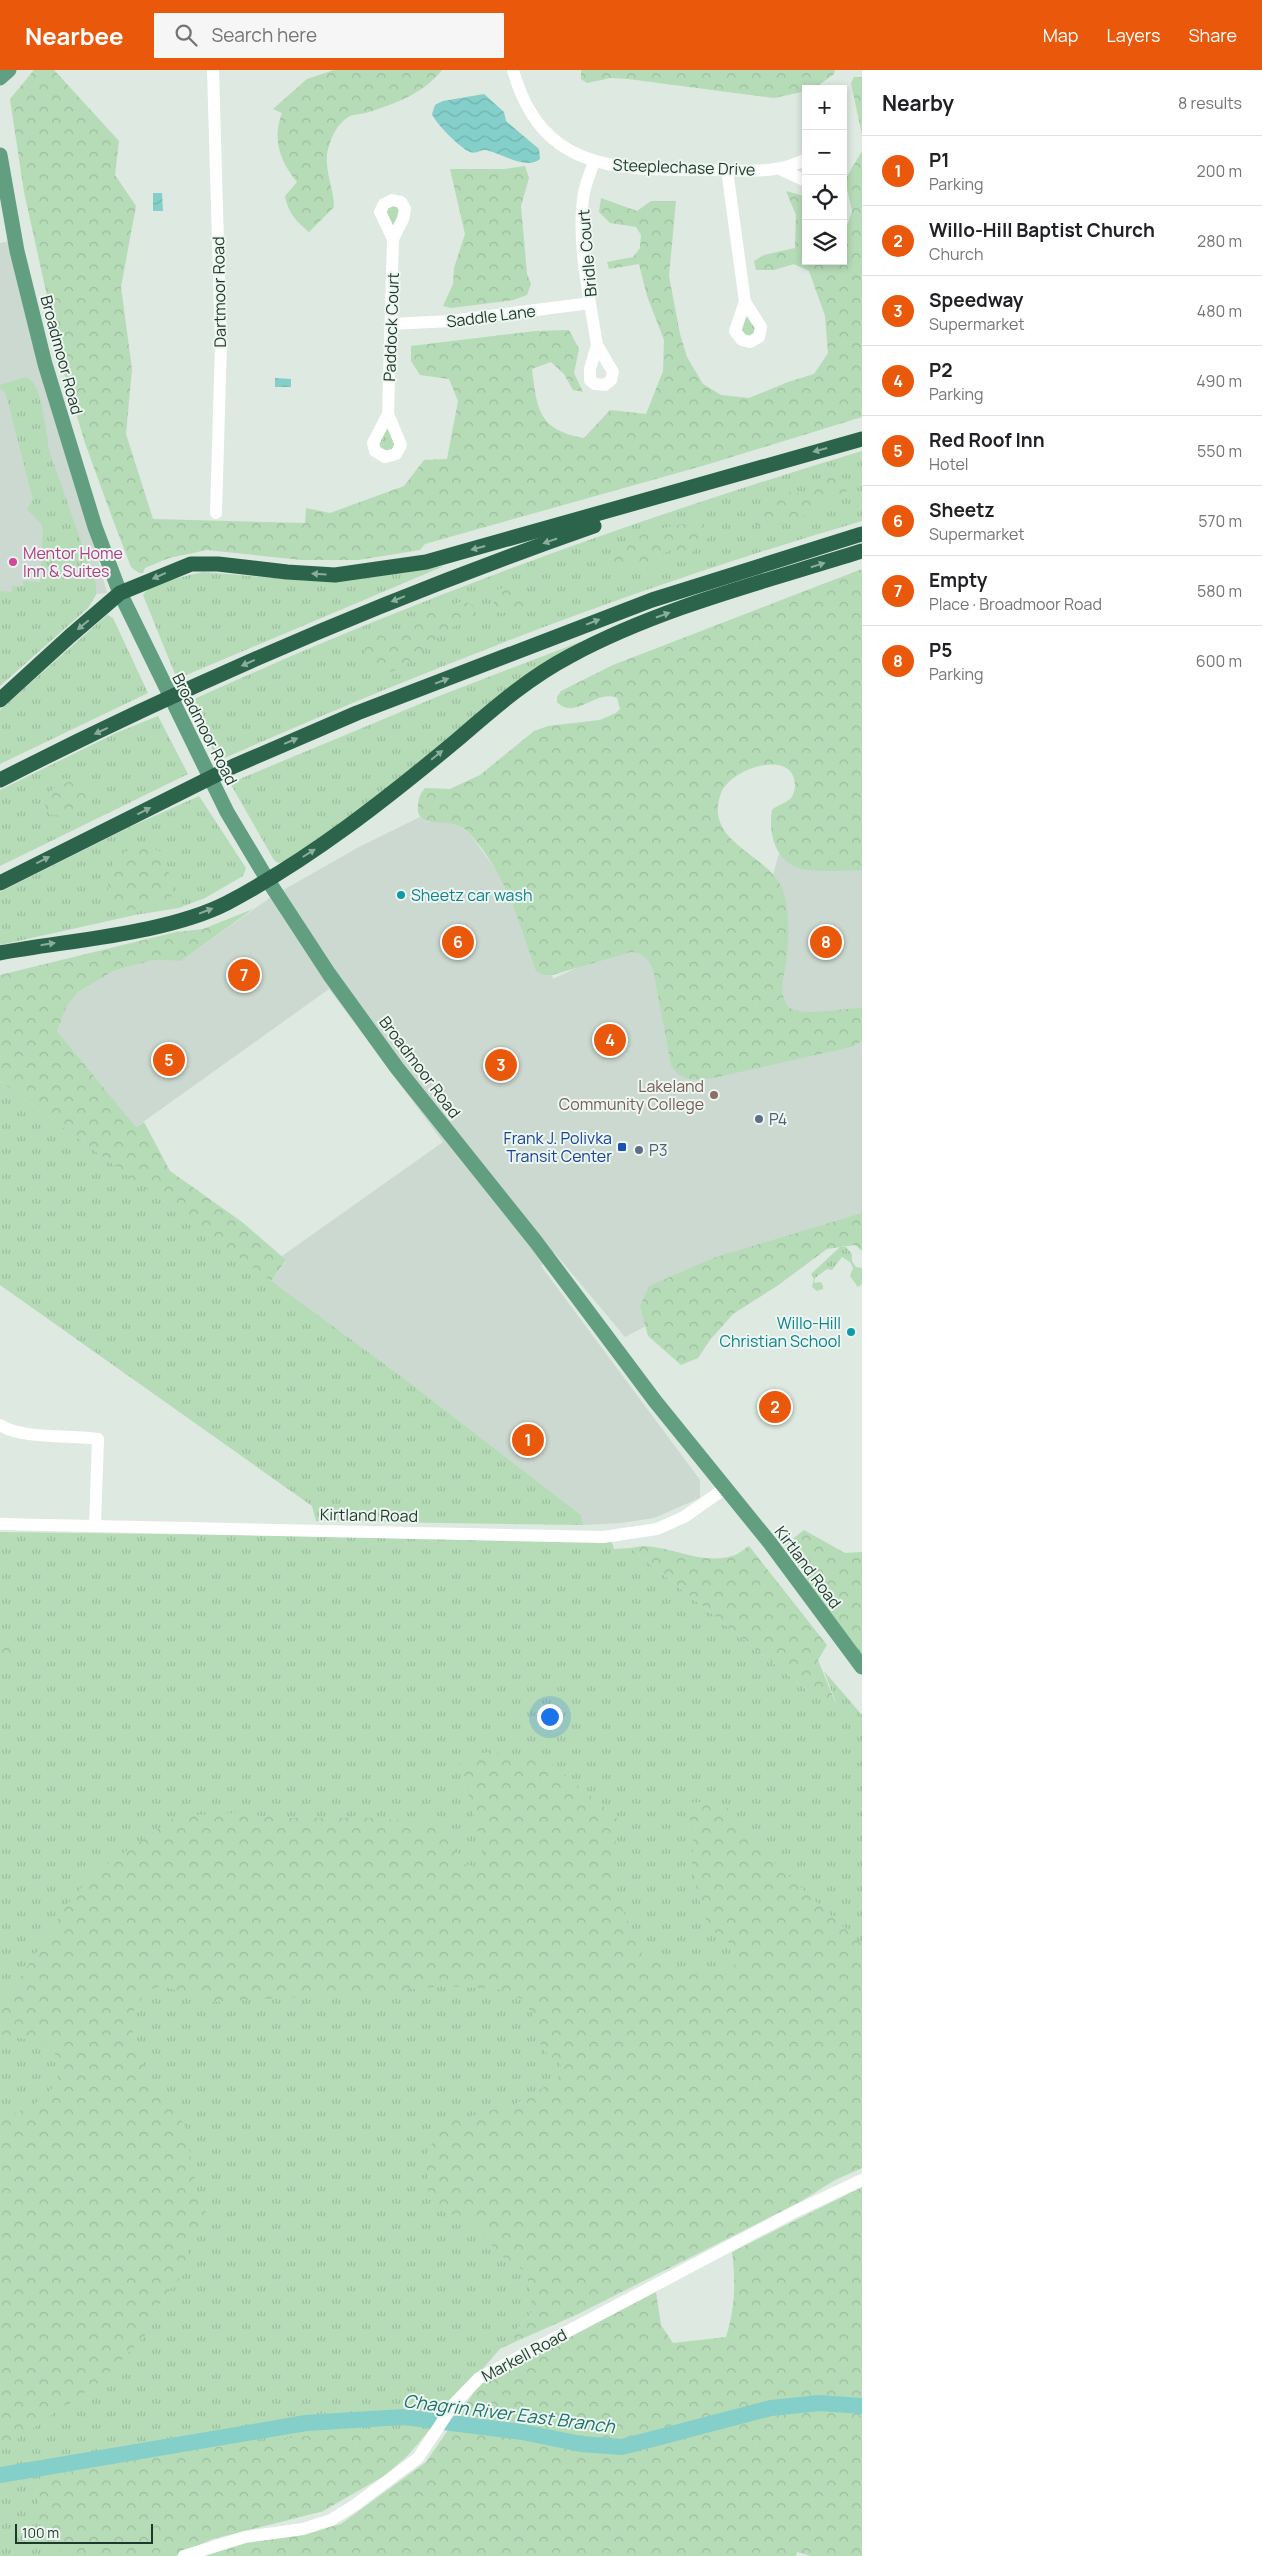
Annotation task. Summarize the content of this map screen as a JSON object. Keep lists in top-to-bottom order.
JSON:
{
  "streets": {
    "main road": ["Broadmoor Road", "Kirtland Road"],
    "street": [
      "Steeplechase Drive",
      "Bridle Court",
      "Dartmoor Road",
      "Saddle Lane",
      "Paddock Court",
      "Markell Road"
    ]
  },
  "crossings": [
    ["Steeplechase Drive", "Bridle Court"],
    ["Bridle Court", "Saddle Lane"],
    ["Saddle Lane", "Paddock Court"],
    ["Broadmoor Road", "Kirtland Road"]
  ],
  "water": ["Chagrin River East Branch"],
  "places": {
    "other": [
      "Mentor Home Inn & Suites",
      "Sheetz car wash",
      "Lakeland Community College",
      "P4",
      "P3",
      "Willo-Hill Christian School"
    ],
    "transit": ["Frank J. Polivka Transit Center"]
  },
  "scale_bar": "100 m",
  "page": {
    "header": "Nearbee",
    "search": "Search here",
    "nav": ["Map", "Layers", "Share"],
    "heading": ["Nearby", "8 results"],
    "map_buttons": ["+", "−"],
    "list": [
      {
        "mark": "1",
        "name": "P1",
        "note": "Parking",
        "value": "200 m"
      },
      {
        "mark": "2",
        "name": "Willo-Hill Baptist Church",
        "note": "Church",
        "value": "280 m"
      },
      {
        "mark": "3",
        "name": "Speedway",
        "note": "Supermarket",
        "value": "480 m"
      },
      {
        "mark": "4",
        "name": "P2",
        "note": "Parking",
        "value": "490 m"
      },
      {
        "mark": "5",
        "name": "Red Roof Inn",
        "note": "Hotel",
        "value": "550 m"
      },
      {
        "mark": "6",
        "name": "Sheetz",
        "note": "Supermarket",
        "value": "570 m"
      },
      {
        "mark": "7",
        "name": "Empty",
        "note": "Place · Broadmoor Road",
        "value": "580 m"
      },
      {
        "mark": "8",
        "name": "P5",
        "note": "Parking",
        "value": "600 m"
      }
    ],
    "pins": [
      "6",
      "8",
      "7",
      "4",
      "5",
      "3",
      "2",
      "1"
    ],
    "scale": "100 m"
  }
}
